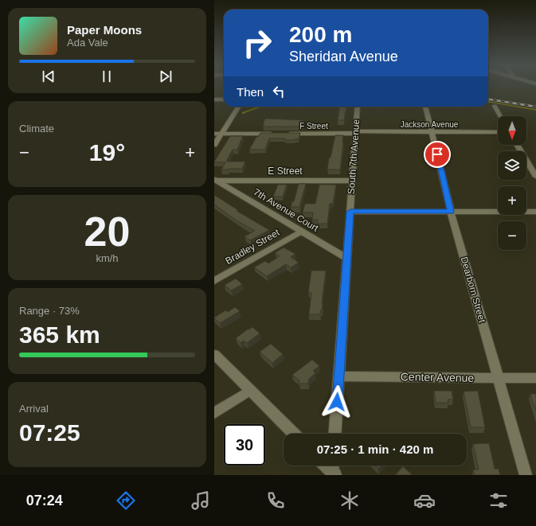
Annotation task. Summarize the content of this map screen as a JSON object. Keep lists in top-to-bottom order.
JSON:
{
  "streets": {
    "street": [
      "Jackson Avenue",
      "F Street",
      "South 7th Avenue",
      "E Street",
      "7th Avenue Court",
      "Bradley Street",
      "Dearborn Street",
      "Center Avenue"
    ]
  },
  "crossings": [
    ["Jackson Avenue", "F Street"],
    ["Jackson Avenue", "South 7th Avenue"],
    ["Jackson Avenue", "Dearborn Street"],
    ["F Street", "South 7th Avenue"],
    ["South 7th Avenue", "E Street"],
    ["South 7th Avenue", "7th Avenue Court"],
    ["South 7th Avenue", "Center Avenue"],
    ["E Street", "7th Avenue Court"],
    ["7th Avenue Court", "Bradley Street"],
    ["Dearborn Street", "Center Avenue"]
  ],
  "north": "bottom",
  "page": {
    "turn": ["200 m", "Sheridan Avenue"],
    "song": ["Paper Moons", "Ada Vale"],
    "then": "Then",
    "tile": [
      "Climate",
      ["20", "km/h"],
      ["Range · 73%", "365 km"],
      ["Arrival", "07:25"]
    ],
    "map_buttons": ["+", "−"],
    "heat": ["−", "19°", "+"],
    "limit": "30",
    "trip": "07:25 · 1 min · 420 m",
    "tabs": "07:24"
  }
}
